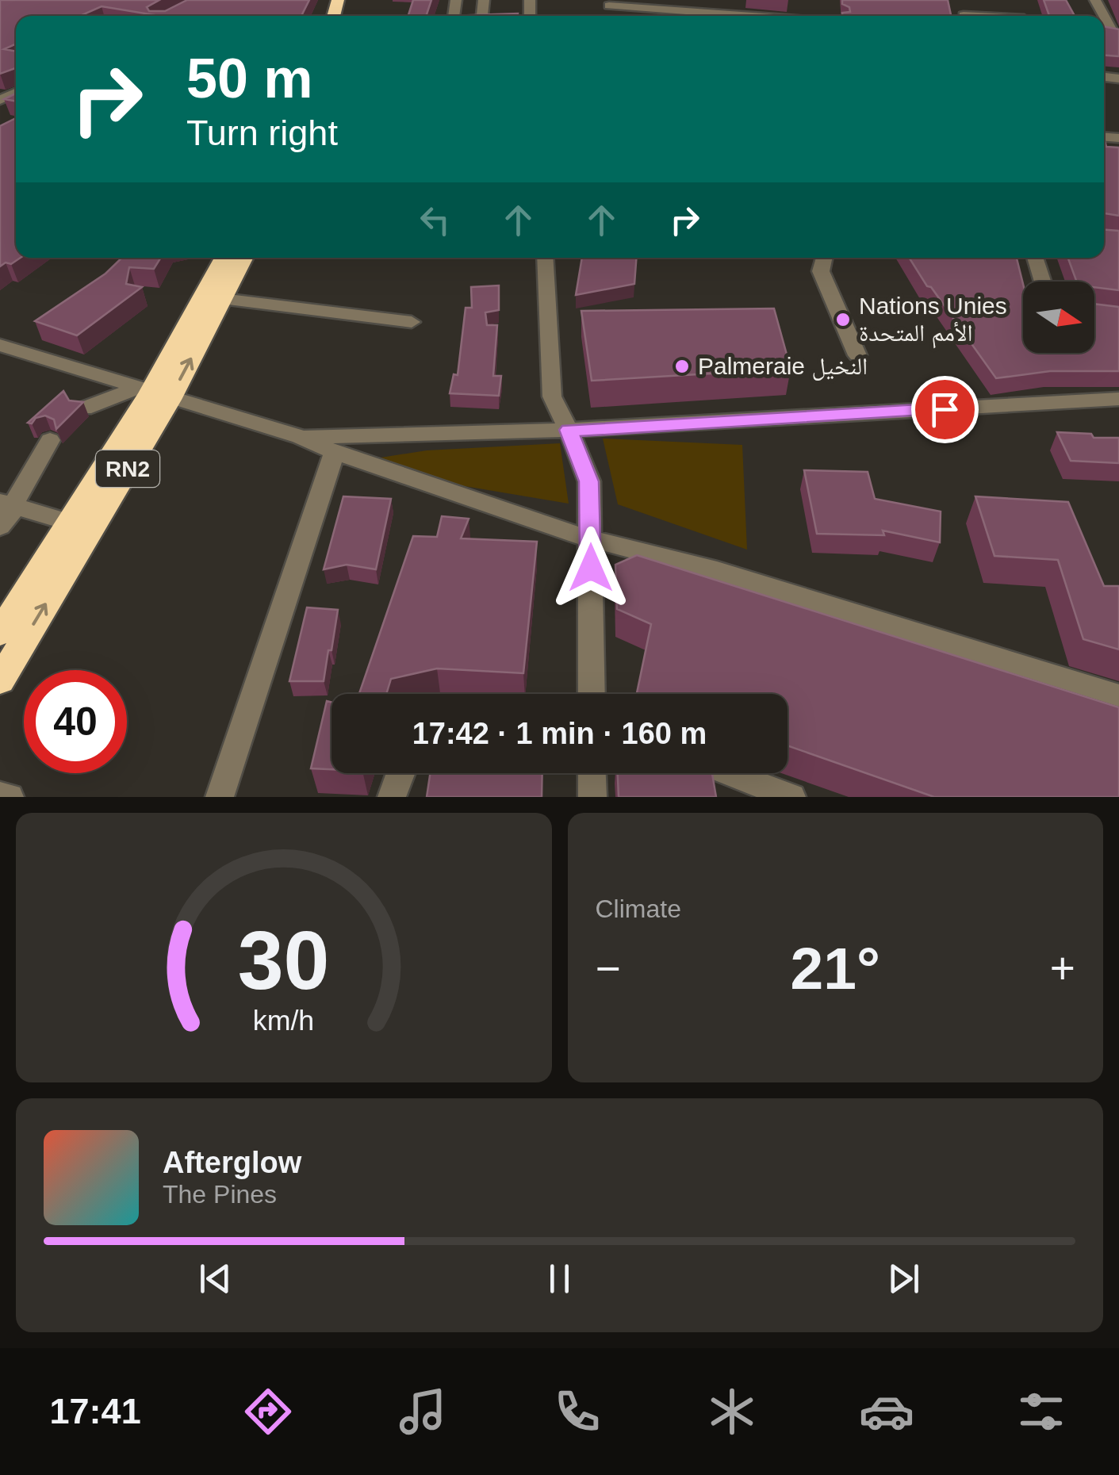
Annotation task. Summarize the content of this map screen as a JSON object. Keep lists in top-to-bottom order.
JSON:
{
  "streets": {
    "highway": ["RN2"]
  },
  "places": ["Nations Unies الأمم المتحدة", "Palmeraie النخيل"],
  "north": "right",
  "page": {
    "turn": ["50 m", "Turn right"],
    "limit": "40",
    "trip": "17:42 · 1 min · 160 m",
    "tile": "Climate",
    "heat": ["−", "21°", "+"],
    "song": ["Afterglow", "The Pines"],
    "tabs": "17:41",
    "gauge": ["30", "km/h"]
  }
}
